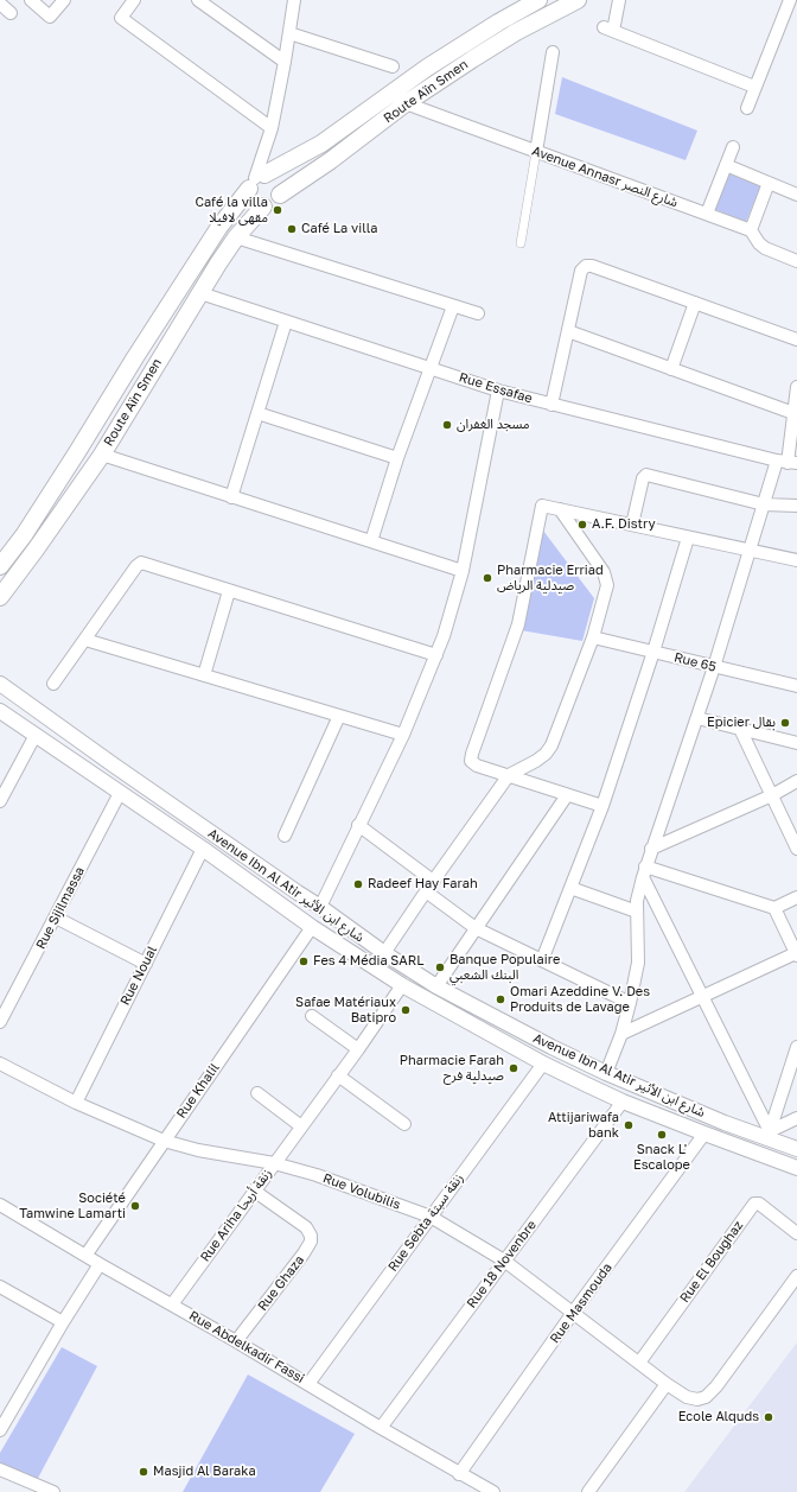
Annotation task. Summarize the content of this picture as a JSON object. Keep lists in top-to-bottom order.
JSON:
{
  "streets": {
    "main road": ["Route Aïn Smen"],
    "street": [
      "Avenue Annasr شارع النصر",
      "Rue Essafae",
      "Rue 65",
      "Avenue Ibn Al Atir شارع ابن الأثير",
      "Rue Sijilmassa",
      "Rue Noual",
      "Rue Khalil",
      "Rue Volubilis",
      "Rue Ariha زنقة أريحا",
      "Rue Sebta زنقة سبتة",
      "Rue El Boughaz",
      "Rue 18 Novenbre",
      "Rue Ghaza",
      "Rue Masmouda",
      "Rue Abdelkadir Fassi"
    ]
  },
  "crossings": [
    ["Route Aïn Smen", "Avenue Annasr شارع النصر"],
    ["Route Aïn Smen", "Rue Essafae"],
    ["Avenue Ibn Al Atir شارع ابن الأثير", "Rue Sijilmassa"],
    ["Avenue Ibn Al Atir شارع ابن الأثير", "Rue Noual"],
    ["Avenue Ibn Al Atir شارع ابن الأثير", "Rue Khalil"],
    ["Avenue Ibn Al Atir شارع ابن الأثير", "Rue Ariha زنقة أريحا"],
    ["Avenue Ibn Al Atir شارع ابن الأثير", "Rue Sebta زنقة سبتة"],
    ["Avenue Ibn Al Atir شارع ابن الأثير", "Rue 18 Novenbre"],
    ["Avenue Ibn Al Atir شارع ابن الأثير", "Rue Masmouda"],
    ["Rue Noual", "Rue Volubilis"],
    ["Rue Khalil", "Rue Volubilis"],
    ["Rue Khalil", "Rue Abdelkadir Fassi"],
    ["Rue Volubilis", "Rue Ariha زنقة أريحا"],
    ["Rue Volubilis", "Rue Sebta زنقة سبتة"],
    ["Rue Volubilis", "Rue El Boughaz"],
    ["Rue Volubilis", "Rue 18 Novenbre"],
    ["Rue Volubilis", "Rue Masmouda"],
    ["Rue Ariha زنقة أريحا", "Rue Ghaza"],
    ["Rue Ariha زنقة أريحا", "Rue Abdelkadir Fassi"],
    ["Rue Sebta زنقة سبتة", "Rue Abdelkadir Fassi"],
    ["Rue 18 Novenbre", "Rue Abdelkadir Fassi"],
    ["Rue Ghaza", "Rue Abdelkadir Fassi"],
    ["Rue Masmouda", "Rue Abdelkadir Fassi"]
  ],
  "places": [
    "Café la villa مقهى لافيلا",
    "Café La villa",
    "مسجد الغفران",
    "A.F. Distry",
    "Pharmacie Erriad صيدلية الرياض",
    "Epicier بقال",
    "Radeef Hay Farah",
    "Fes 4 Média SARL",
    "Banque Populaire البنك الشعبي",
    "Omari Azeddine V. Des Produits de Lavage",
    "Safae Matériaux Batipro",
    "Pharmacie Farah صيدلية فرح",
    "Attijariwafa bank",
    "Snack L' Escalope",
    "Société Tamwine Lamarti",
    "Ecole Alquds",
    "Masjid Al Baraka"
  ]
}
